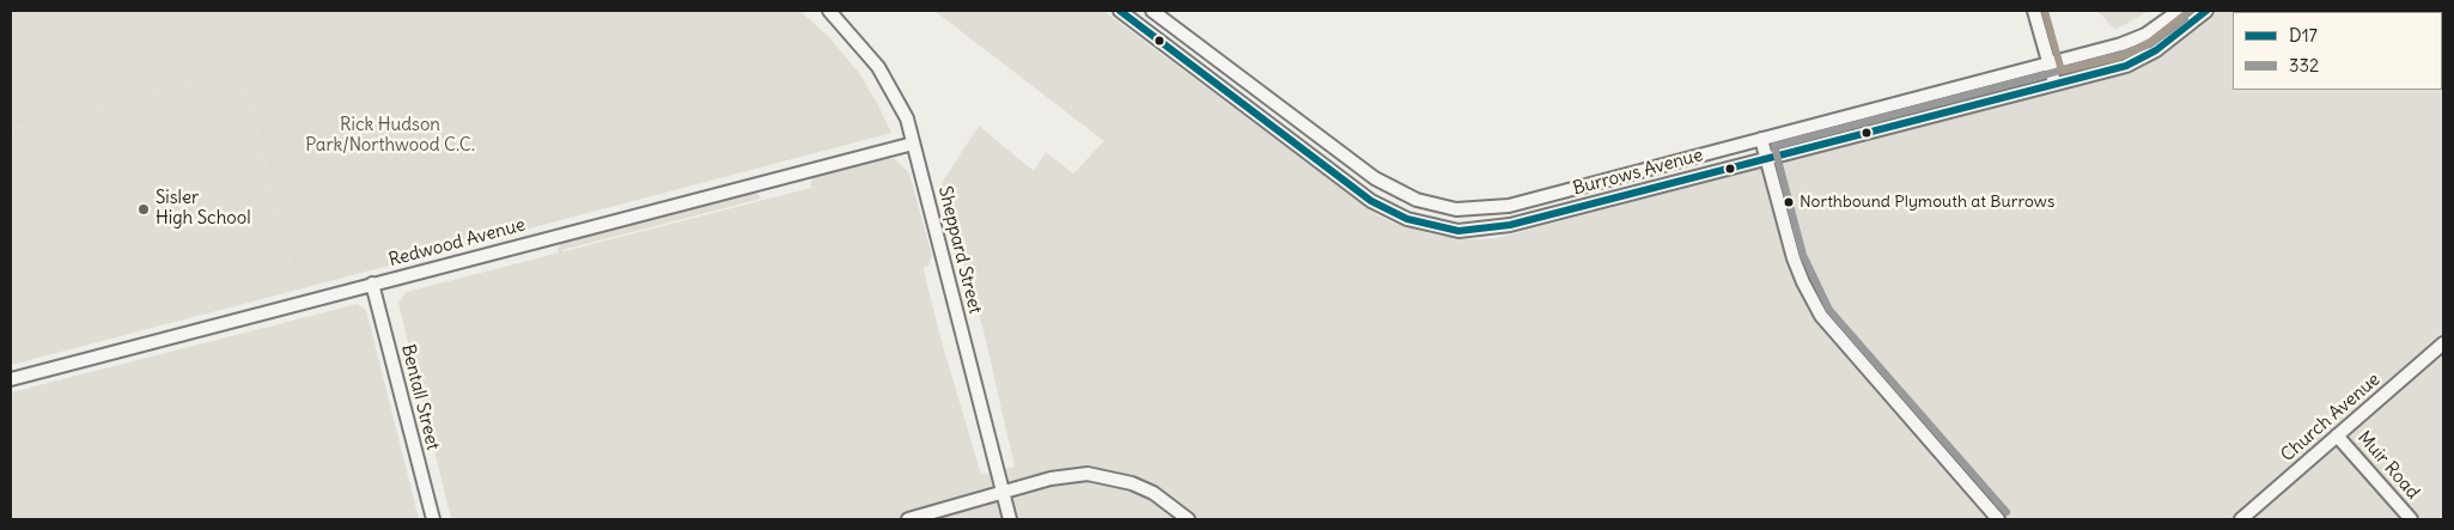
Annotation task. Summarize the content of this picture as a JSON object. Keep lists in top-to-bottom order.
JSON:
{
  "streets": {
    "street": [
      "Burrows Avenue",
      "Redwood Avenue",
      "Sheppard Street",
      "Bentall Street",
      "Church Avenue",
      "Muir Road"
    ]
  },
  "crossings": [
    ["Redwood Avenue", "Sheppard Street"],
    ["Redwood Avenue", "Bentall Street"],
    ["Church Avenue", "Muir Road"]
  ],
  "parks": ["Rick Hudson Park/Northwood C.C."],
  "places": ["Northbound Plymouth at Burrows", "Sisler High School"],
  "lines": ["transit line D17", "transit line 332"],
  "legend": ["D17", "332"]
}
